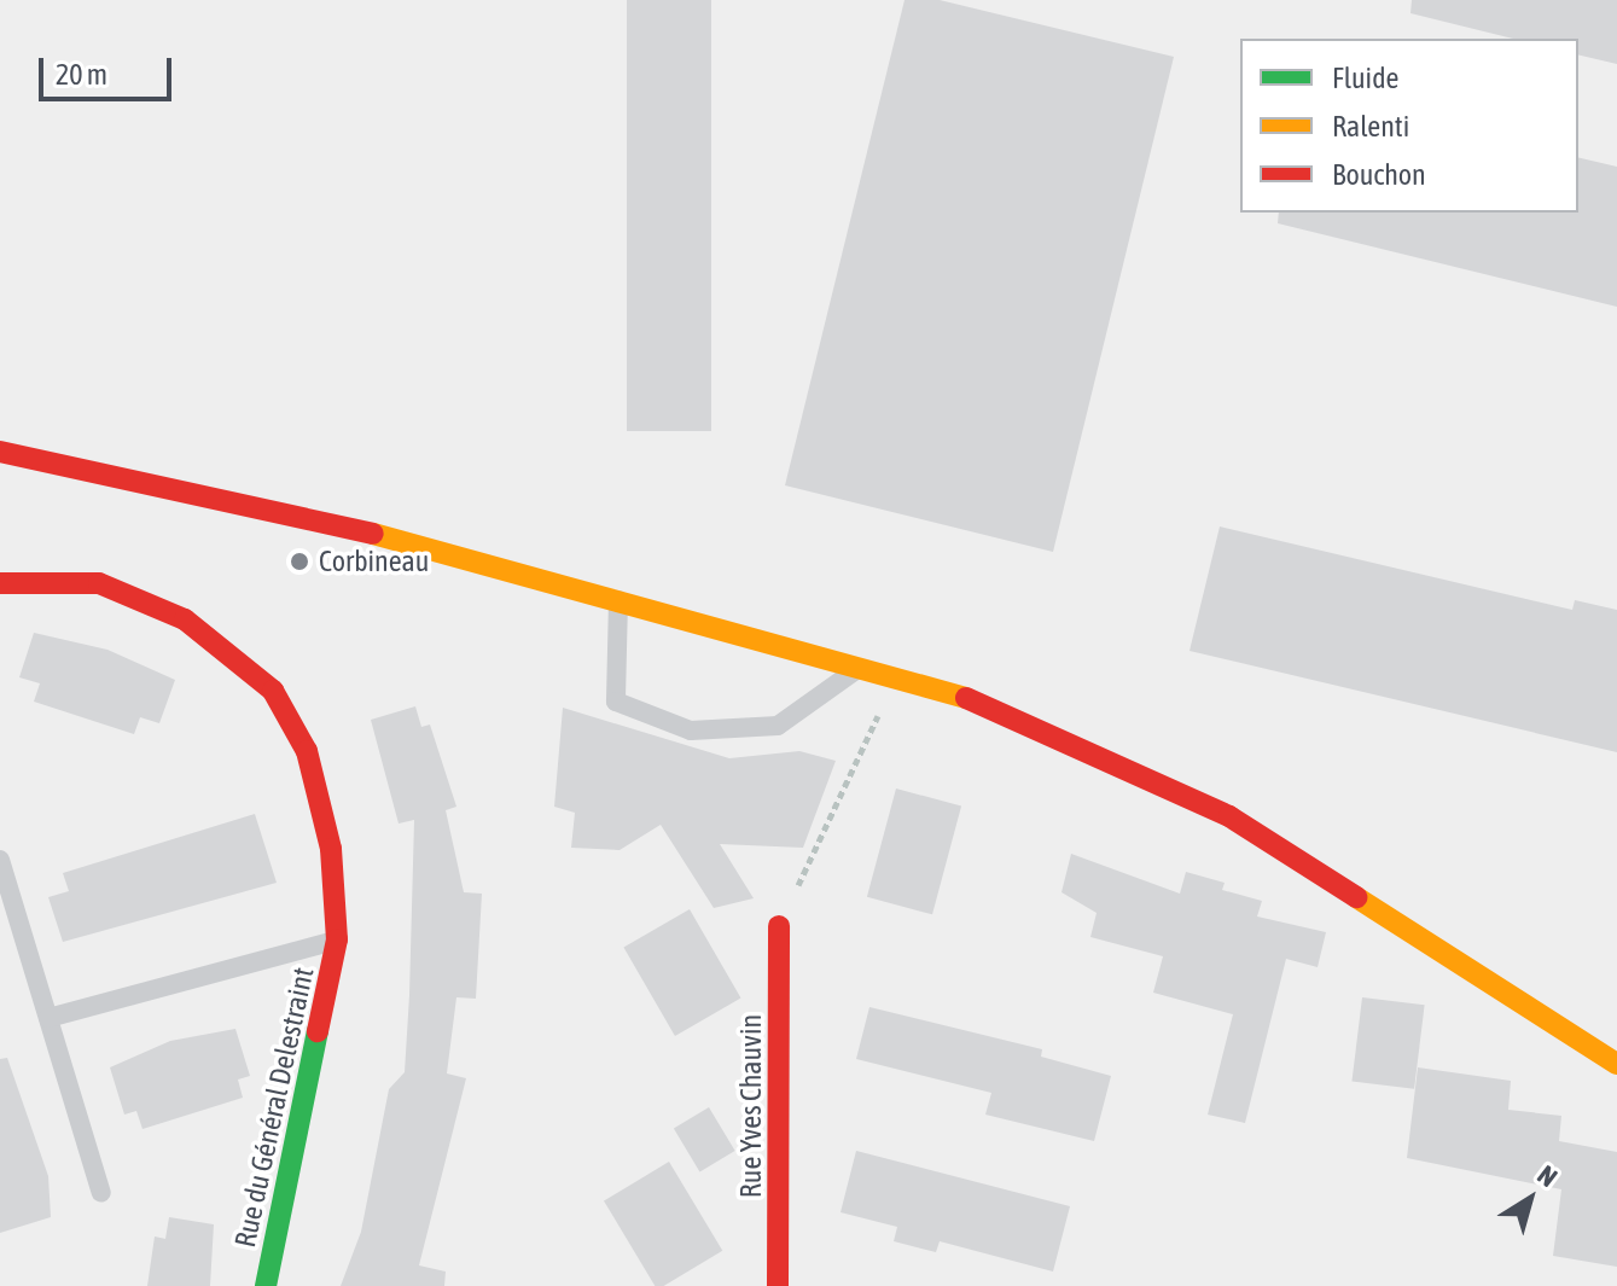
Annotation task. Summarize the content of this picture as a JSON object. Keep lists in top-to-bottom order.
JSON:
{
  "streets": {
    "main road": ["Rue Yves Chauvin", "Rue du Général Delestraint"]
  },
  "places": ["Corbineau"],
  "legend": ["Fluide", "Ralenti", "Bouchon"],
  "scale_bar": "20 m",
  "north": "top right"
}
